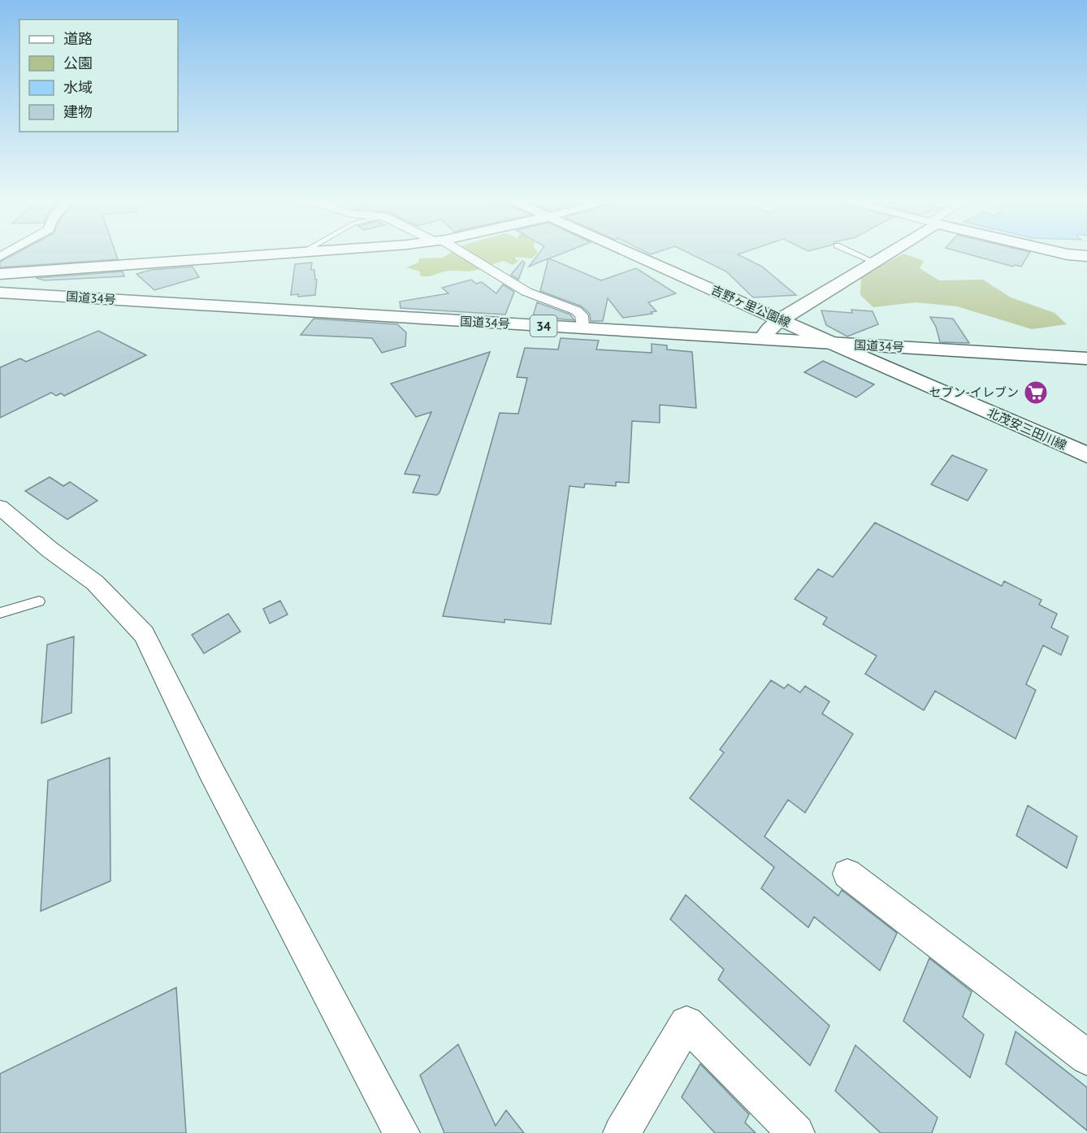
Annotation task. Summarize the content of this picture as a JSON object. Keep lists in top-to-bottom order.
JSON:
{
  "streets": {
    "main road": [
      "国道34号",
      "吉野ヶ里公園線",
      "34",
      "北茂安三田川線"
    ]
  },
  "crossings": [
    ["国道34号", "吉野ヶ里公園線"],
    ["国道34号", "北茂安三田川線"],
    ["吉野ヶ里公園線", "北茂安三田川線"]
  ],
  "places": {
    "supermarket": ["セブン-イレブン"]
  },
  "legend": [
    "道路",
    "公園",
    "水域",
    "建物"
  ]
}
